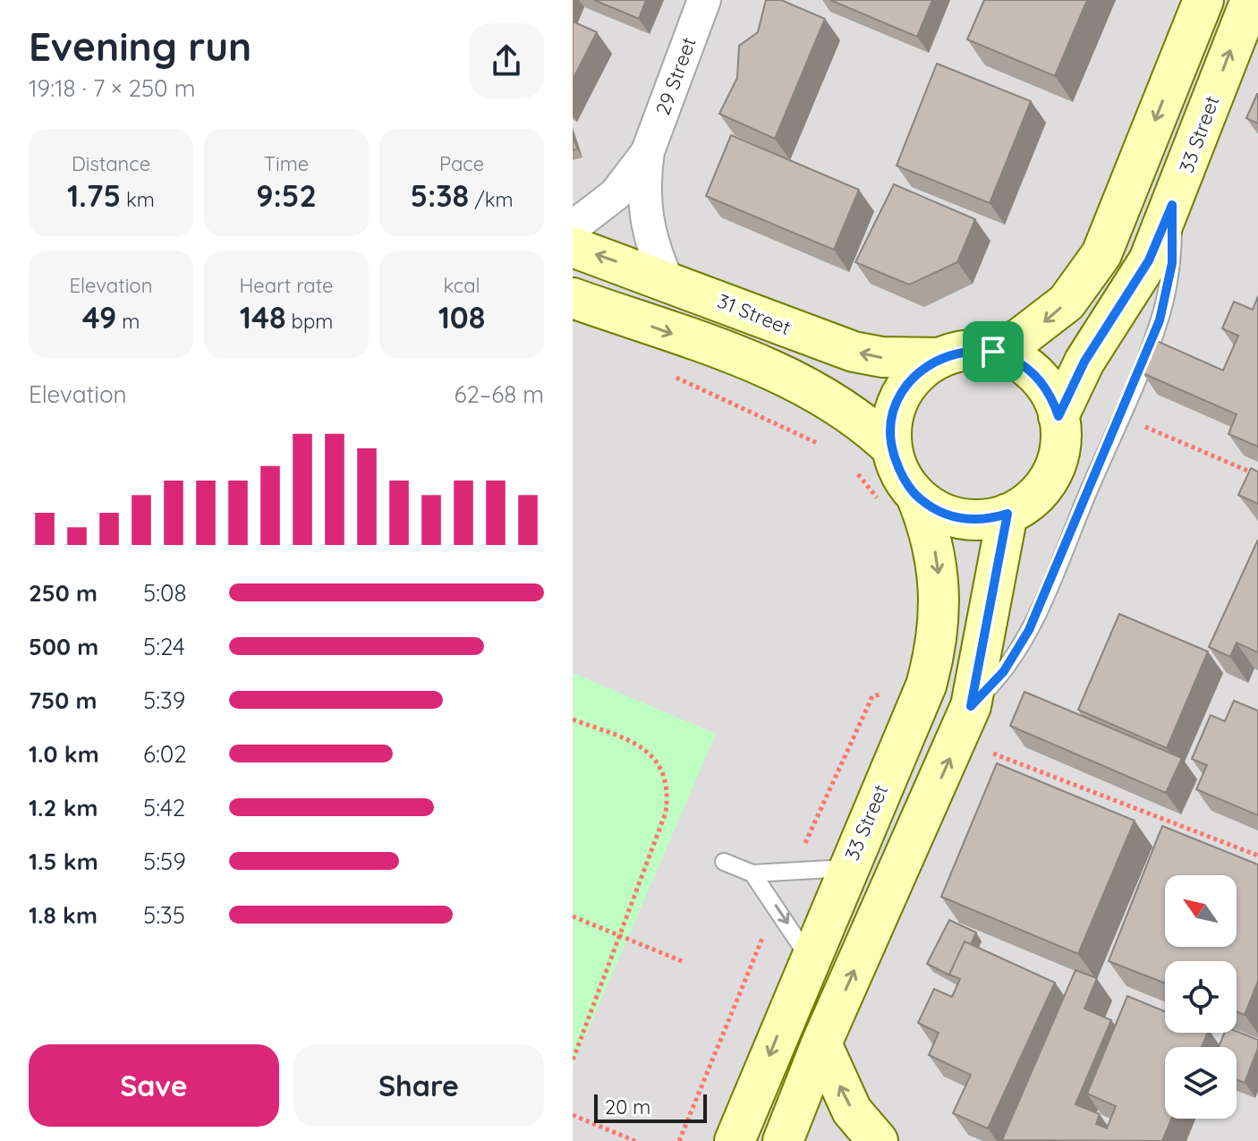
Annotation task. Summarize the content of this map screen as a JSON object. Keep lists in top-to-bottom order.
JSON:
{
  "streets": {
    "street": ["29 Street", "33 Street", "31 Street"]
  },
  "crossings": [
    ["29 Street", "31 Street"],
    ["33 Street", "31 Street"]
  ],
  "scale_bar": "20 m",
  "north": "top left",
  "page": {
    "heading": ["Evening run", "19:18 · 7 × 250 m"],
    "stats": [
      ["Distance", "1.75 km"],
      ["Time", "9:52"],
      ["Pace", "5:38 /km"],
      ["Elevation", "49 m"],
      ["Heart rate", "148 bpm"],
      ["kcal", "108"]
    ],
    "chart": ["Elevation", "62–68 m"],
    "list": [
      {
        "name": "250 m",
        "note": "5:08"
      },
      {
        "name": "500 m",
        "note": "5:24"
      },
      {
        "name": "750 m",
        "note": "5:39"
      },
      {
        "name": "1.0 km",
        "note": "6:02"
      },
      {
        "name": "1.2 km",
        "note": "5:42"
      },
      {
        "name": "1.5 km",
        "note": "5:59"
      },
      {
        "name": "1.8 km",
        "note": "5:35"
      }
    ],
    "buttons": ["Save", "Share"],
    "scale": "20 m"
  }
}
